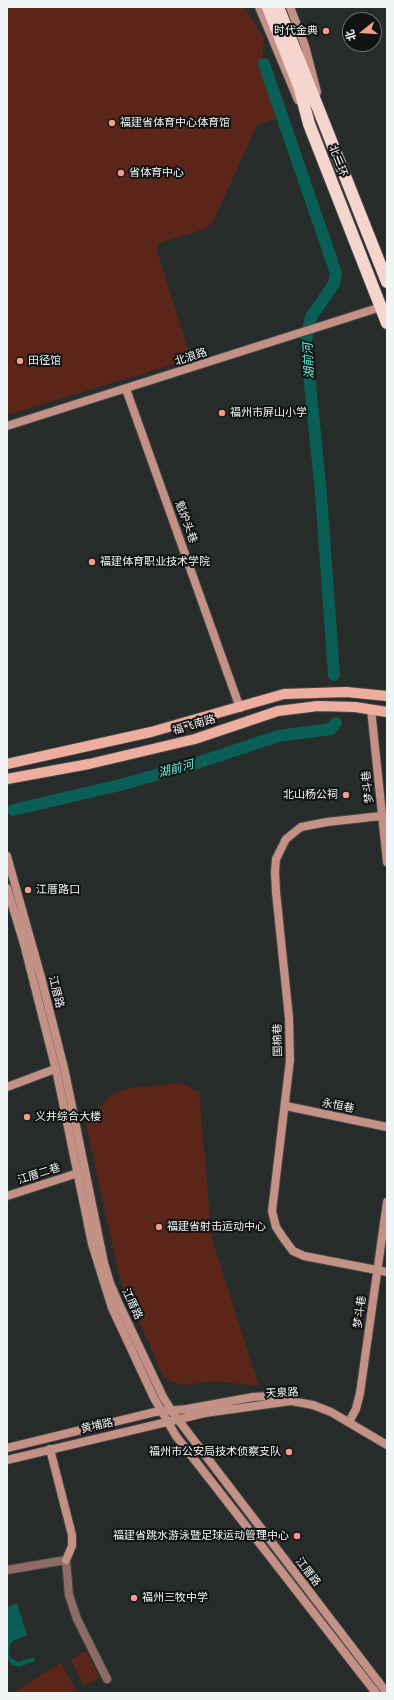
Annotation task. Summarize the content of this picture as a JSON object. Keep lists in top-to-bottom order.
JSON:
{
  "streets": {
    "highway": ["北二环"],
    "main road": [
      "北浪路",
      "魁炉头巷",
      "福飞南路",
      "梦斗巷",
      "江厝路",
      "国棉巷",
      "永恒巷",
      "江厝二巷",
      "天泉路",
      "黄埔路"
    ]
  },
  "crossings": [
    ["北二环", "北浪路"],
    ["北浪路", "魁炉头巷"],
    ["魁炉头巷", "福飞南路"],
    ["福飞南路", "梦斗巷"],
    ["梦斗巷", "国棉巷"],
    ["梦斗巷", "天泉路"],
    ["江厝路", "江厝二巷"],
    ["江厝路", "黄埔路"],
    ["国棉巷", "永恒巷"],
    ["天泉路", "黄埔路"]
  ],
  "water": ["湖前河"],
  "places": [
    "时代金典",
    "福建省体育中心体育馆",
    "省体育中心",
    "田径馆",
    "福州市屏山小学",
    "福建体育职业技术学院",
    "北山杨公祠",
    "江厝路口",
    "义井综合大楼",
    "福建省射击运动中心",
    "福州市公安局技术侦察支队",
    "福建省跳水游泳暨足球运动管理中心",
    "福州三牧中学"
  ],
  "north": "left"
}
